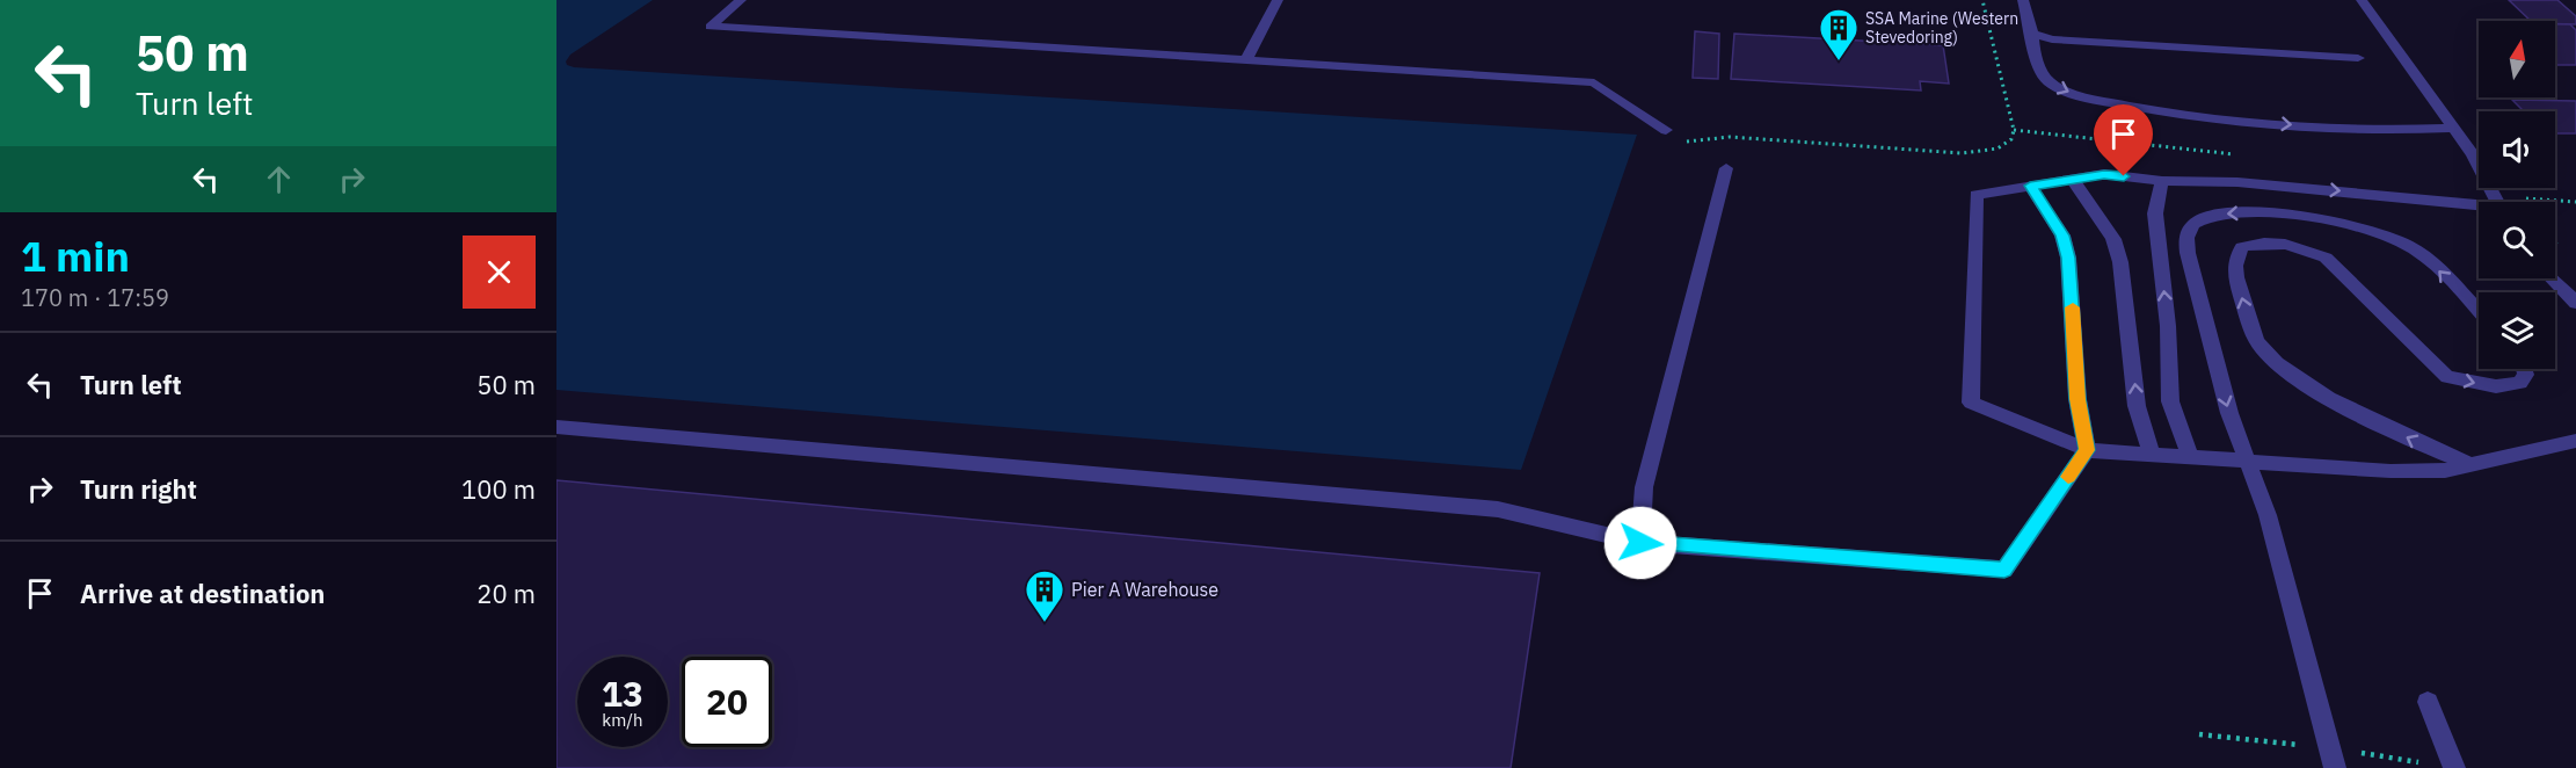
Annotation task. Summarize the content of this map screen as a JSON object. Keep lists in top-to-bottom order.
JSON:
{
  "places": {
    "building": ["SSA Marine (Western Stevedoring)", "Pier A Warehouse"]
  },
  "north": "top",
  "page": {
    "turn": ["50 m", "Turn left"],
    "heading": ["1 min", "170 m · 17:59"],
    "list": [
      {
        "name": "Turn left",
        "value": "50 m"
      },
      {
        "name": "Turn right",
        "value": "100 m"
      },
      {
        "name": "Arrive at destination",
        "value": "20 m"
      }
    ],
    "speed": "13 km/h",
    "limit": "20"
  }
}
